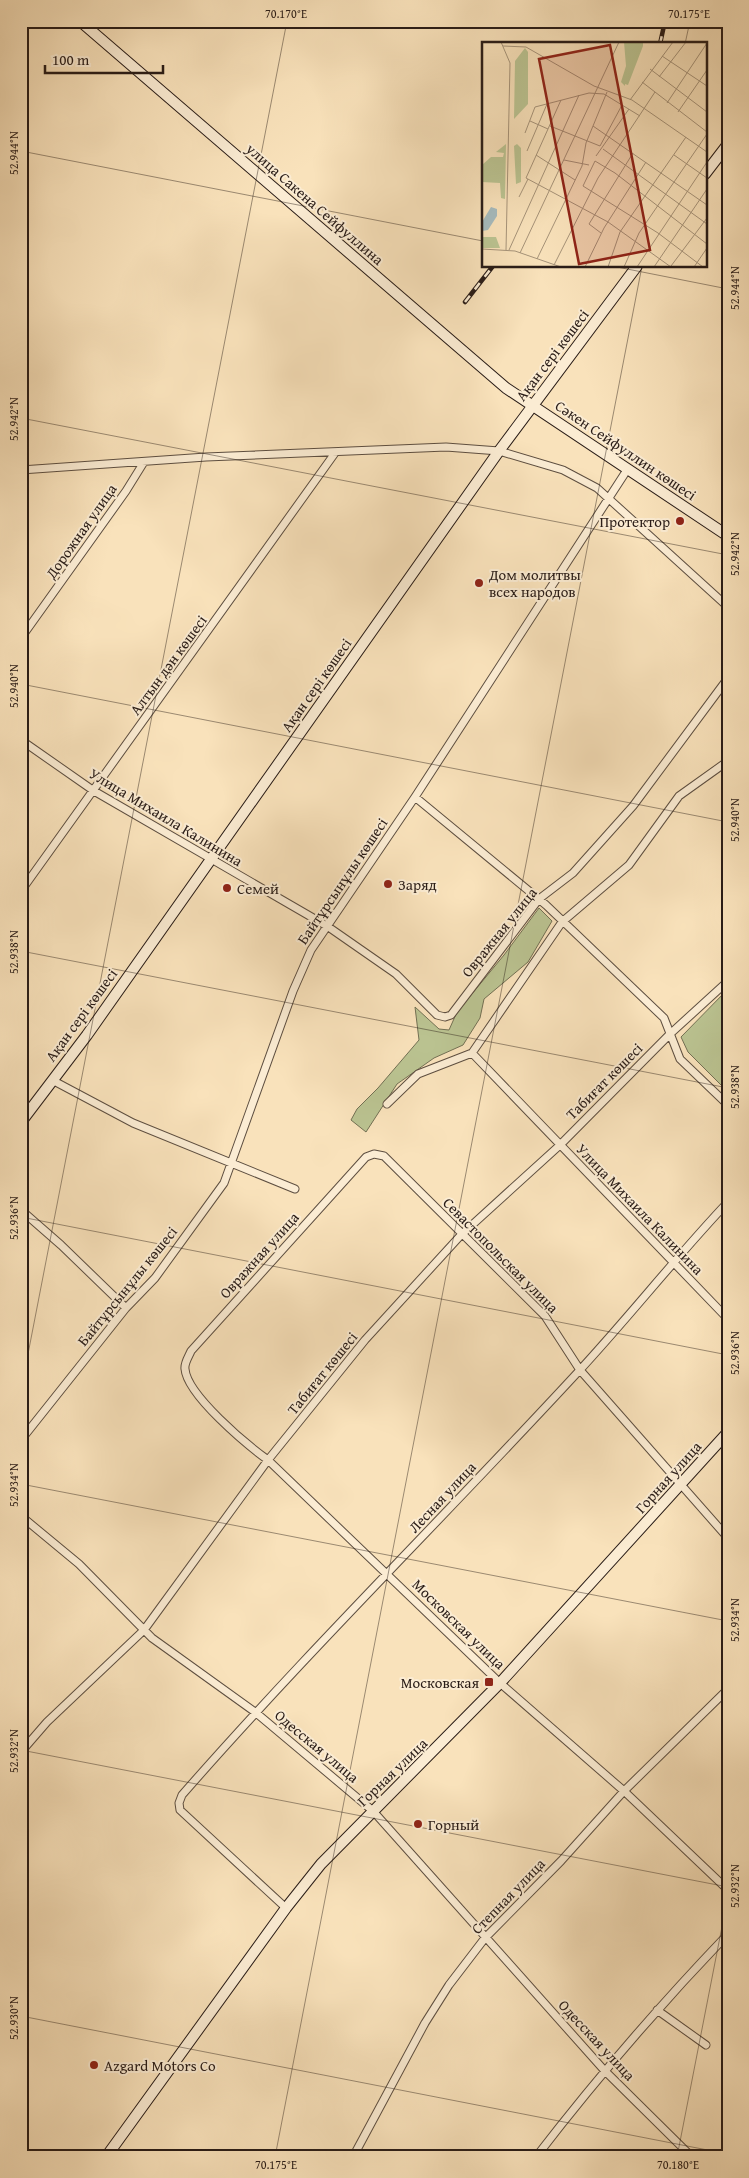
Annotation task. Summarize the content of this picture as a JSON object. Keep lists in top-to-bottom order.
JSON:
{
  "streets": {
    "street": [
      "улица Сакена Сейфуллина",
      "Ақан сері көшесі",
      "Сәкен Сейфуллин көшесі",
      "Дорожная улица",
      "Алтын дән көшесі",
      "Улица Михаила Калинина",
      "Байтұрсынұлы көшесі",
      "Овражная улица",
      "Табиғат көшесі",
      "Севастопольская улица",
      "Горная улица",
      "Лесная улица",
      "Московская улица",
      "Одесская улица",
      "Степная улица"
    ]
  },
  "crossings": [
    ["улица Сакена Сейфуллина", "Ақан сері көшесі"],
    ["улица Сакена Сейфуллина", "Сәкен Сейфуллин көшесі"],
    ["Ақан сері көшесі", "Сәкен Сейфуллин көшесі"],
    ["Ақан сері көшесі", "Улица Михаила Калинина"],
    ["Сәкен Сейфуллин көшесі", "Байтұрсынұлы көшесі"],
    ["Алтын дән көшесі", "Улица Михаила Калинина"],
    ["Улица Михаила Калинина", "Байтұрсынұлы көшесі"],
    ["Улица Михаила Калинина", "Овражная улица"],
    ["Улица Михаила Калинина", "Табиғат көшесі"],
    ["Улица Михаила Калинина", "Лесная улица"],
    ["Байтұрсынұлы көшесі", "Овражная улица"],
    ["Овражная улица", "Севастопольская улица"],
    ["Овражная улица", "Московская улица"],
    ["Табиғат көшесі", "Севастопольская улица"],
    ["Табиғат көшесі", "Московская улица"],
    ["Табиғат көшесі", "Одесская улица"],
    ["Севастопольская улица", "Горная улица"],
    ["Севастопольская улица", "Лесная улица"],
    ["Горная улица", "Лесная улица"],
    ["Горная улица", "Московская улица"],
    ["Горная улица", "Одесская улица"],
    ["Лесная улица", "Московская улица"],
    ["Лесная улица", "Одесская улица"],
    ["Московская улица", "Степная улица"],
    ["Одесская улица", "Степная улица"]
  ],
  "places": {
    "other": [
      "Протектор",
      "Дом молитвы всех народов",
      "Заряд",
      "Семей",
      "Горный",
      "Azgard Motors Co"
    ],
    "transit": ["Московская"]
  },
  "scale_bar": "100 m",
  "coordinates": [
    "70.170°E",
    "70.175°E",
    "52.944°N",
    "52.942°N",
    "52.940°N",
    "52.938°N",
    "52.936°N",
    "52.934°N",
    "52.932°N",
    "52.930°N",
    "70.180°E"
  ]
}
